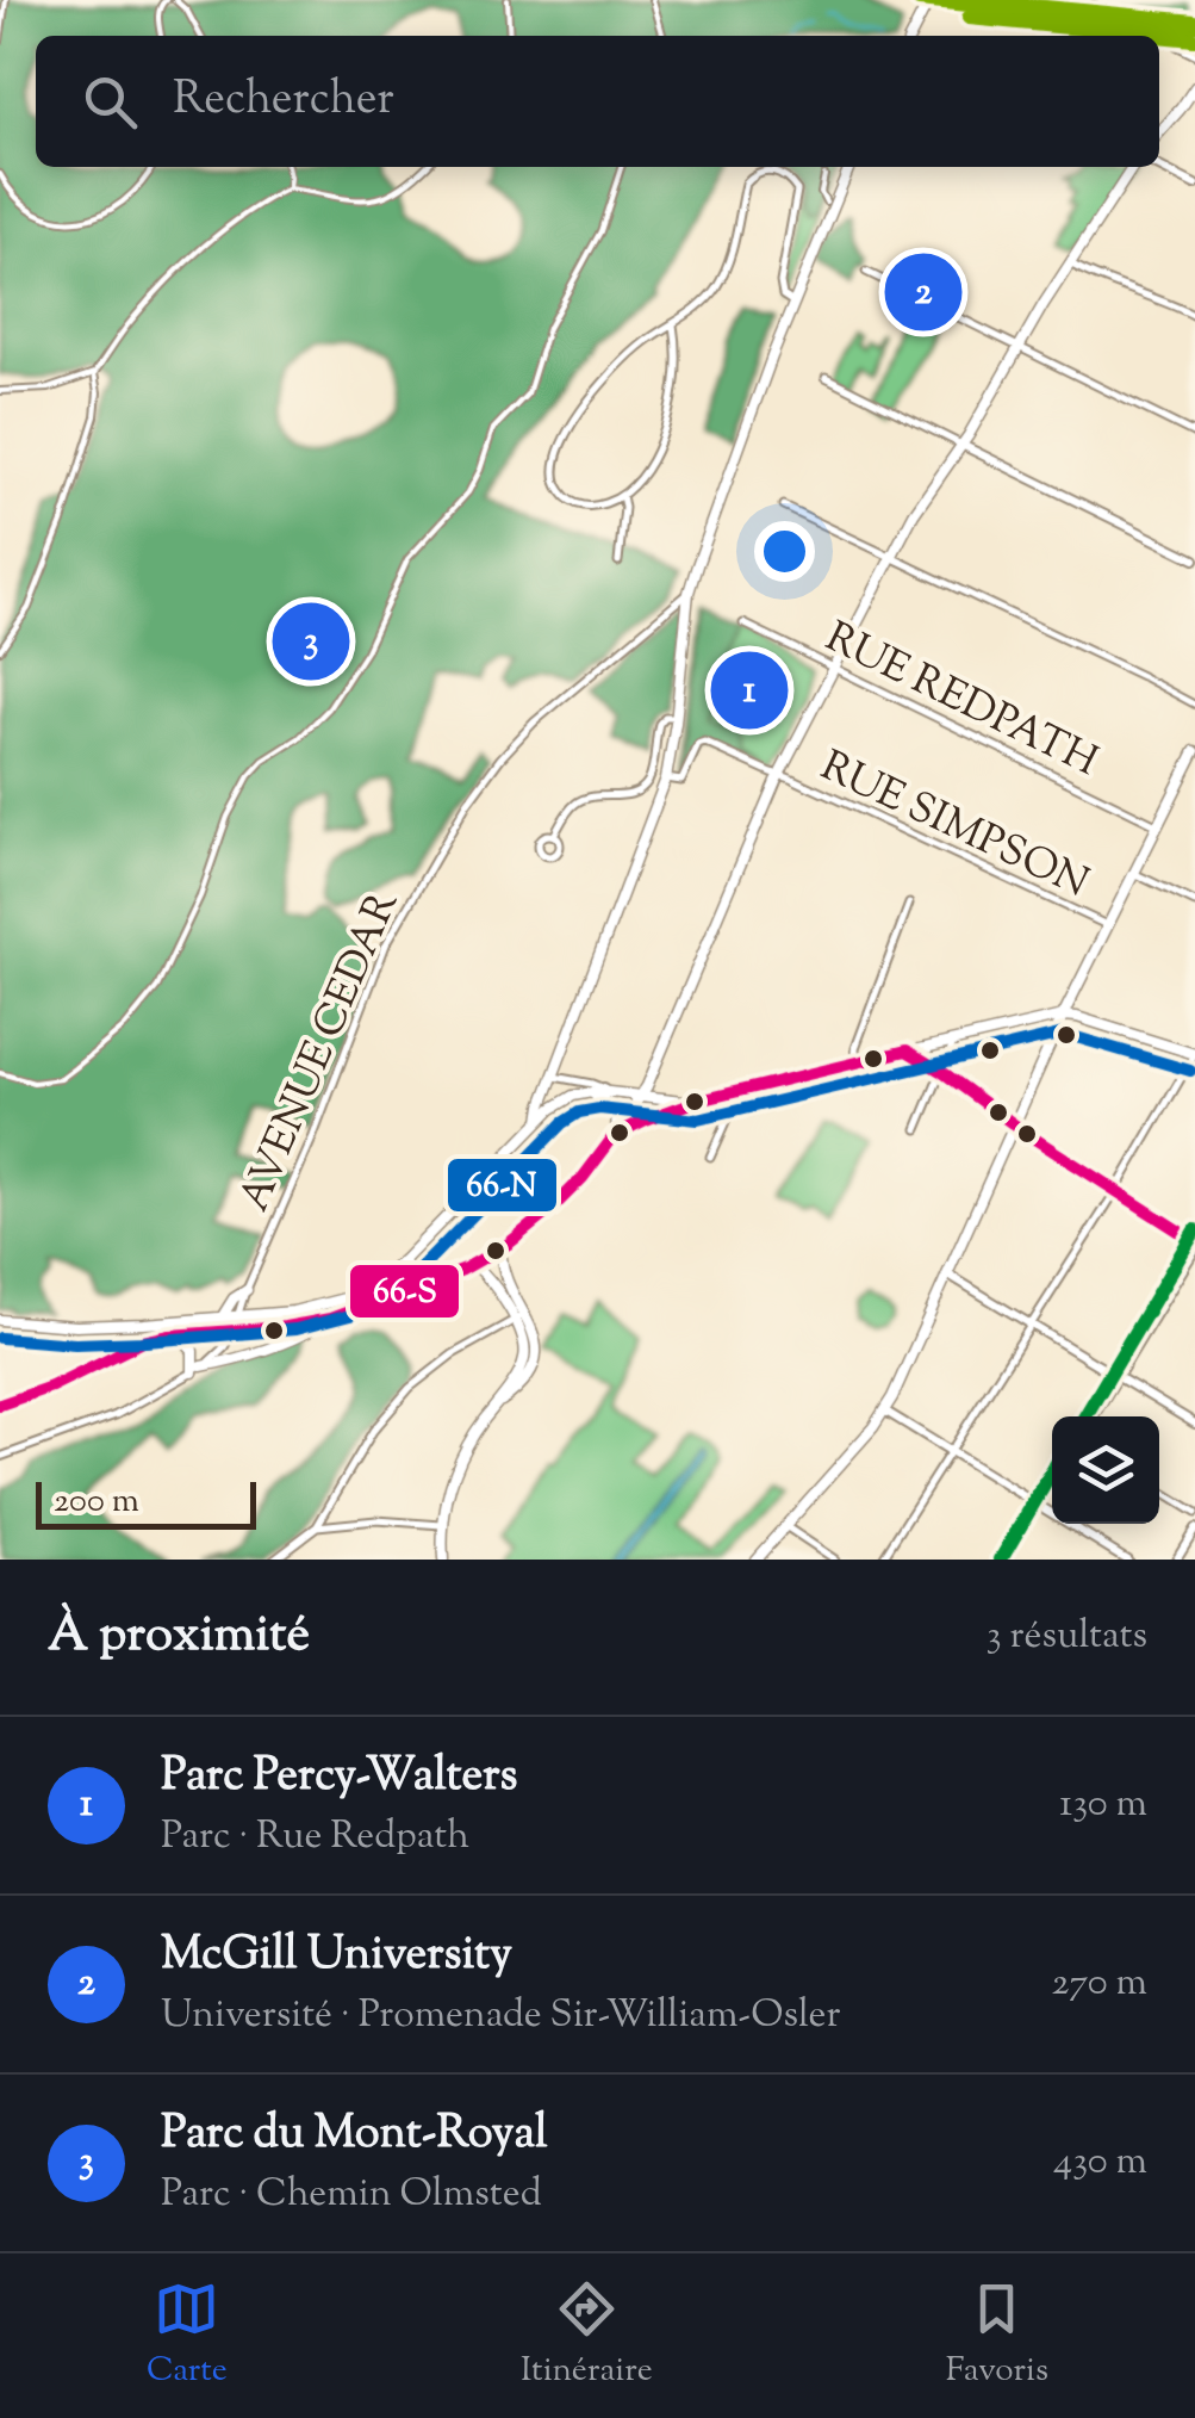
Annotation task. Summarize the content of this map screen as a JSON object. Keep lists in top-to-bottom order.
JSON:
{
  "streets": {
    "street": ["RUE REDPATH", "RUE SIMPSON", "AVENUE CEDAR"]
  },
  "lines": ["transit line 66-N", "transit line 66-S", "transit line 1"],
  "scale_bar": "200 m",
  "page": {
    "search": "Rechercher",
    "pins": ["2", "3", "1"],
    "scale": "200 m",
    "heading": ["À proximité", "3 résultats"],
    "list": [
      {
        "mark": "1",
        "name": "Parc Percy-Walters",
        "note": "Parc · Rue Redpath",
        "value": "130 m"
      },
      {
        "mark": "2",
        "name": "McGill University",
        "note": "Université · Promenade Sir-William-Osler",
        "value": "270 m"
      },
      {
        "mark": "3",
        "name": "Parc du Mont-Royal",
        "note": "Parc · Chemin Olmsted",
        "value": "430 m"
      }
    ],
    "nav": ["Carte", "Itinéraire", "Favoris"]
  }
}
